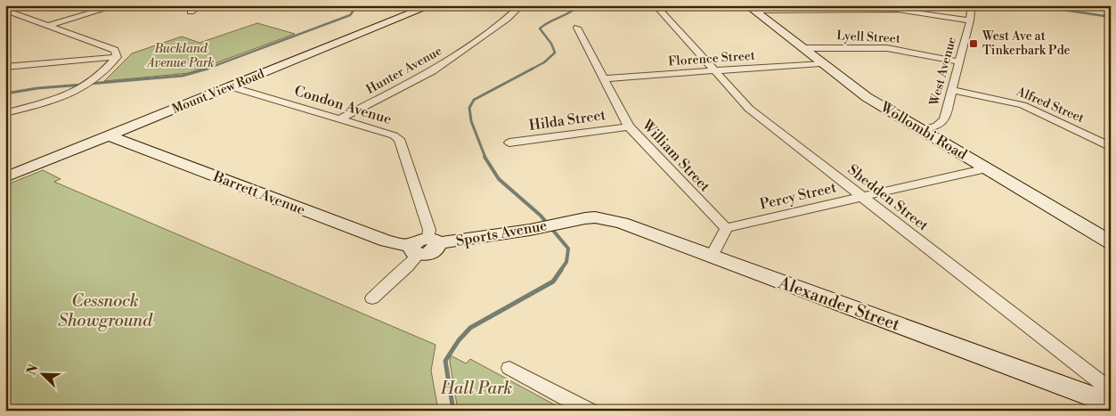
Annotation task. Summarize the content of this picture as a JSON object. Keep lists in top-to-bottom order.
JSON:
{
  "streets": {
    "main road": [
      "Mount View Road",
      "Wollombi Road",
      "Barrett Avenue",
      "Sports Avenue"
    ],
    "street": [
      "Lyell Street",
      "Florence Street",
      "Hunter Avenue",
      "West Avenue",
      "Condon Avenue",
      "Alfred Street",
      "Hilda Street",
      "William Street",
      "Percy Street",
      "Shedden Street",
      "Alexander Street"
    ]
  },
  "crossings": [
    ["Lyell Street", "West Avenue"],
    ["Lyell Street", "Wollombi Road"],
    ["Florence Street", "Wollombi Road"],
    ["Florence Street", "William Street"],
    ["Florence Street", "Shedden Street"],
    ["Hunter Avenue", "Condon Avenue"],
    ["West Avenue", "Alfred Street"],
    ["West Avenue", "Wollombi Road"],
    ["Mount View Road", "Condon Avenue"],
    ["Mount View Road", "Barrett Avenue"],
    ["Condon Avenue", "Barrett Avenue"],
    ["Condon Avenue", "Sports Avenue"],
    ["Hilda Street", "William Street"],
    ["Wollombi Road", "Percy Street"],
    ["William Street", "Percy Street"],
    ["Barrett Avenue", "Sports Avenue"],
    ["Percy Street", "Shedden Street"],
    ["Shedden Street", "Alexander Street"],
    ["Sports Avenue", "Alexander Street"]
  ],
  "parks": ["Buckland Avenue Park", "Cessnock Showground", "Hall Park"],
  "places": {
    "transit": ["West Ave at Tinkerbark Pde"]
  },
  "north": "top left"
}
